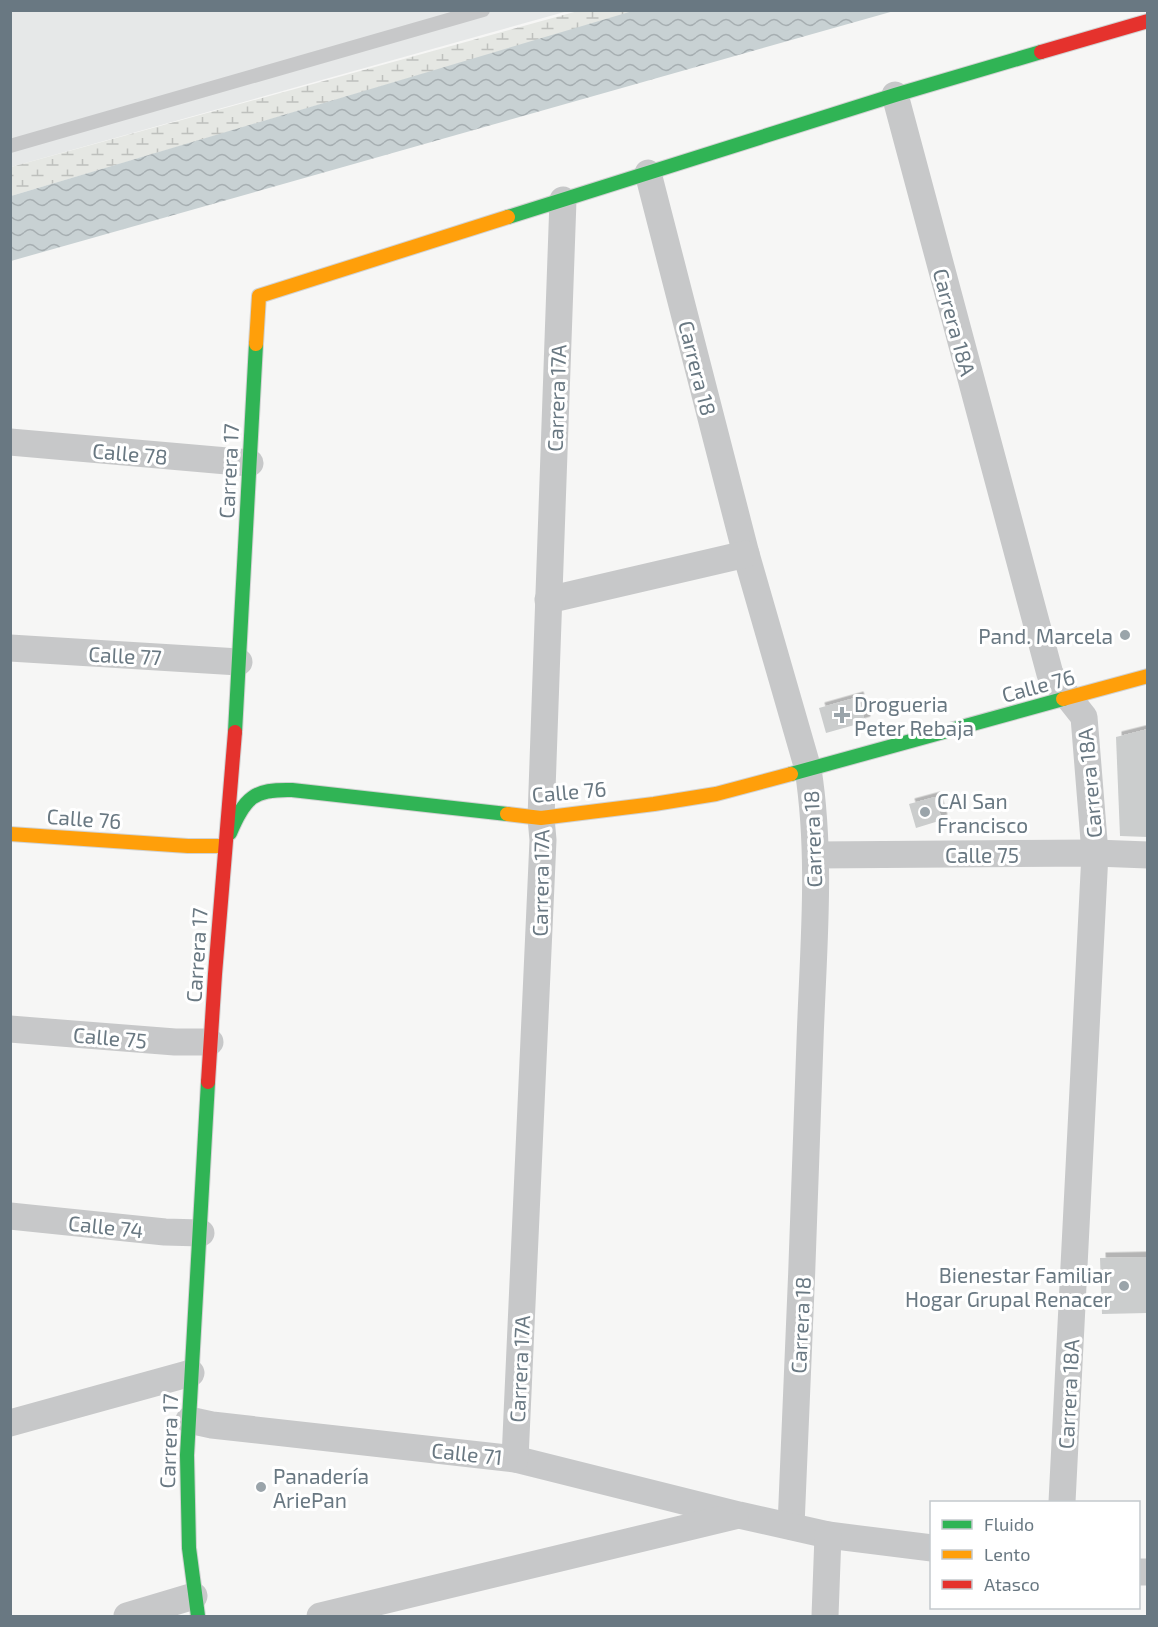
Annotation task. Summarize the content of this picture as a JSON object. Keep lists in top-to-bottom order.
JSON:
{
  "streets": {
    "main road": ["Carrera 17", "Calle 76"],
    "street": [
      "Carrera 18A",
      "Carrera 18",
      "Carrera 17A",
      "Calle 78",
      "Calle 77",
      "Calle 75",
      "Calle 74",
      "Calle 71"
    ]
  },
  "crossings": [
    ["Carrera 18A", "Calle 76"],
    ["Carrera 18A", "Calle 75"],
    ["Carrera 18", "Calle 76"],
    ["Carrera 18", "Calle 75"],
    ["Carrera 18", "Calle 71"],
    ["Carrera 17A", "Carrera 17"],
    ["Carrera 17A", "Calle 76"],
    ["Carrera 17A", "Calle 71"],
    ["Calle 78", "Carrera 17"],
    ["Carrera 17", "Calle 77"],
    ["Carrera 17", "Calle 76"],
    ["Carrera 17", "Calle 75"],
    ["Carrera 17", "Calle 74"],
    ["Carrera 17", "Calle 71"]
  ],
  "places": {
    "other": [
      "Pand. Marcela",
      "CAI San Francisco",
      "Bienestar Familiar Hogar Grupal Renacer",
      "Panadería AriePan"
    ],
    "health": ["Drogueria Peter Rebaja"]
  },
  "legend": ["Fluido", "Lento", "Atasco"]
}
